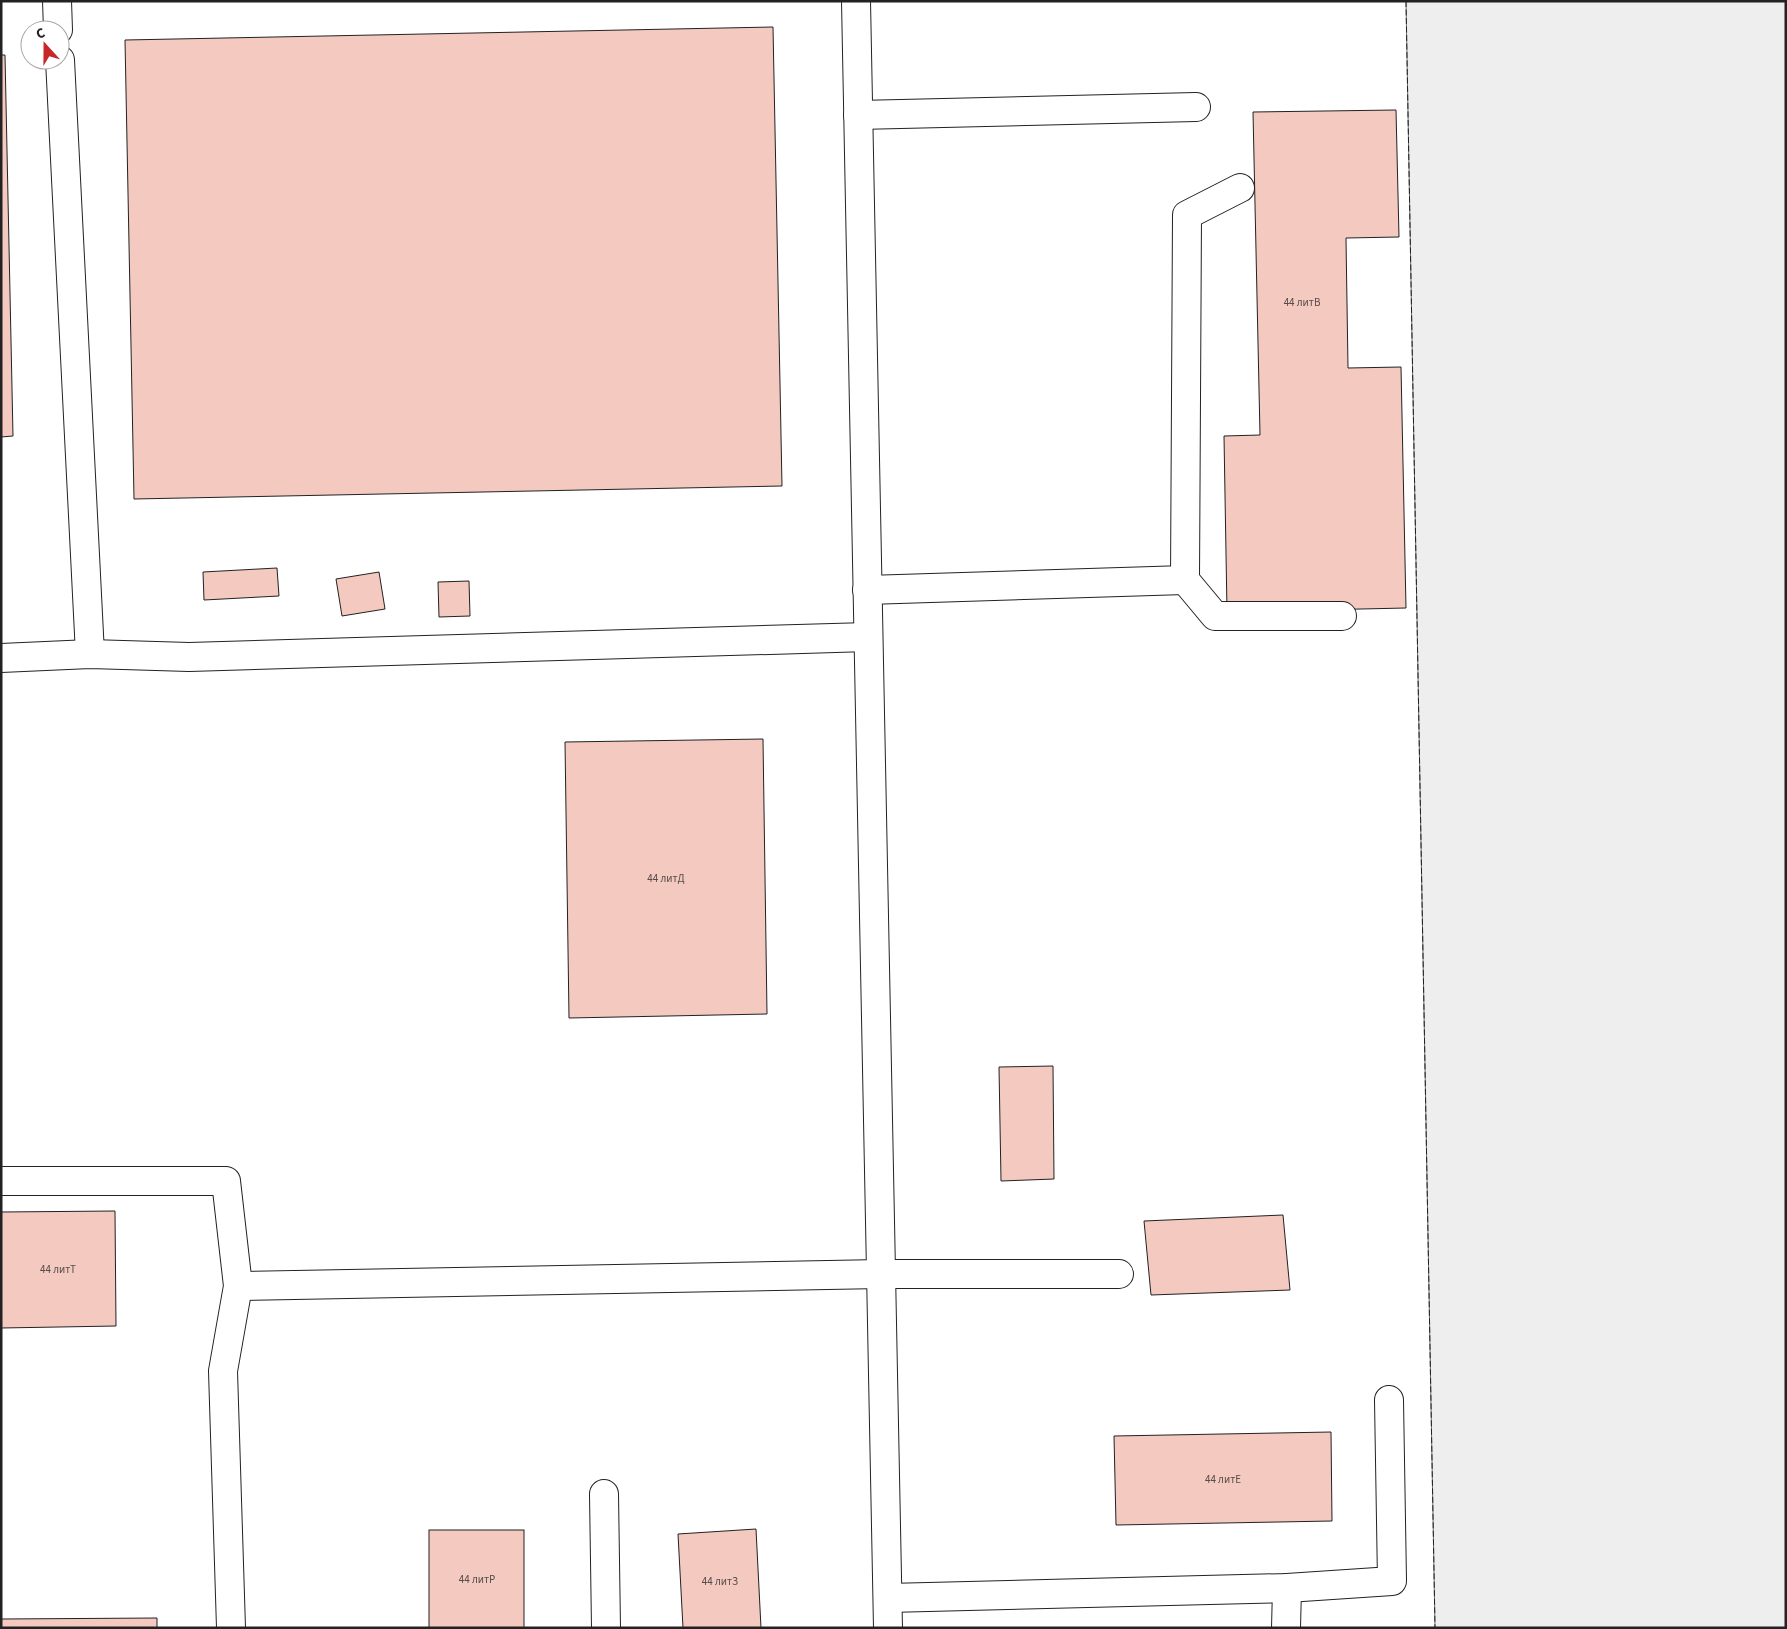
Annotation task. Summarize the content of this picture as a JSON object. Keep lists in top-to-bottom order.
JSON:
{
  "house_numbers": [
    "44 литВ",
    "44 литД",
    "44 литТ",
    "44 литЕ",
    "44 литР",
    "44 литЗ"
  ],
  "north": "top"
}
